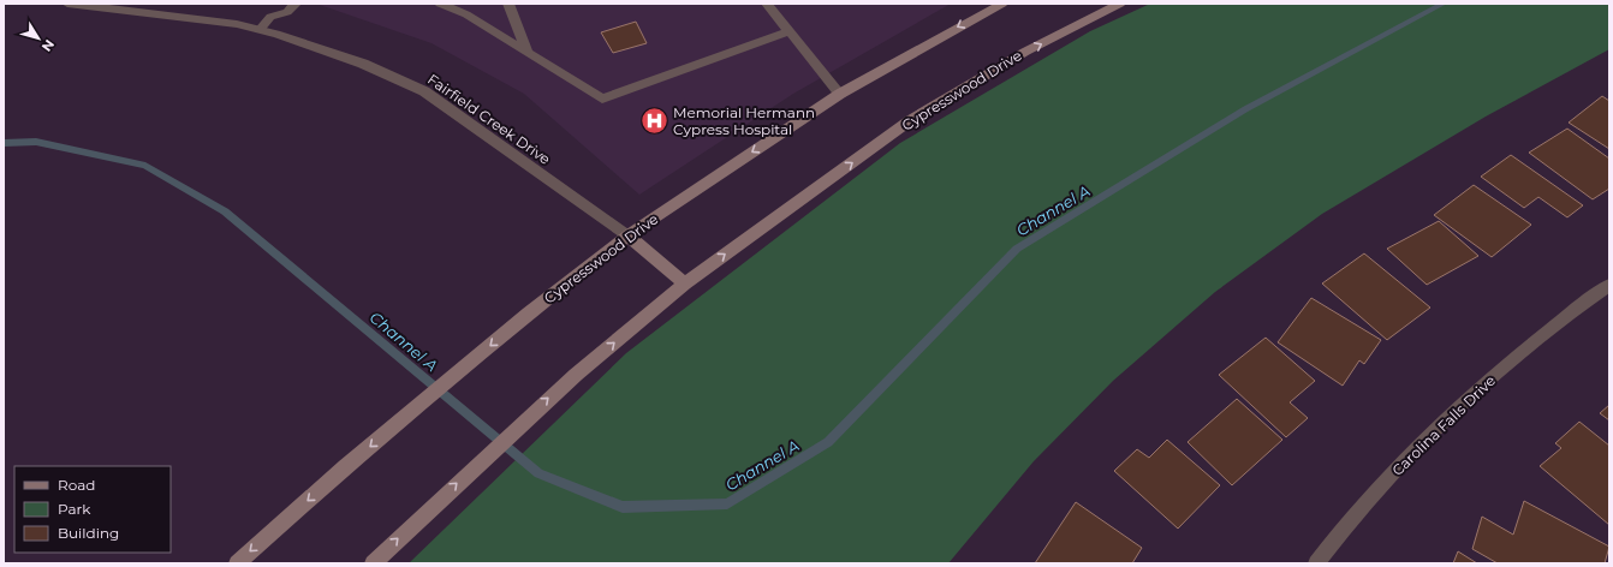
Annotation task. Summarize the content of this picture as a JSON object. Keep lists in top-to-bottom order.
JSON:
{
  "streets": {
    "main road": ["Cypresswood Drive"],
    "street": ["Fairfield Creek Drive", "Carolina Falls Drive"]
  },
  "crossings": [
    ["Cypresswood Drive", "Fairfield Creek Drive"]
  ],
  "water": ["Channel A"],
  "places": {
    "hospital": ["Memorial Hermann Cypress Hospital"]
  },
  "legend": ["Road", "Park", "Building"],
  "north": "bottom right"
}
